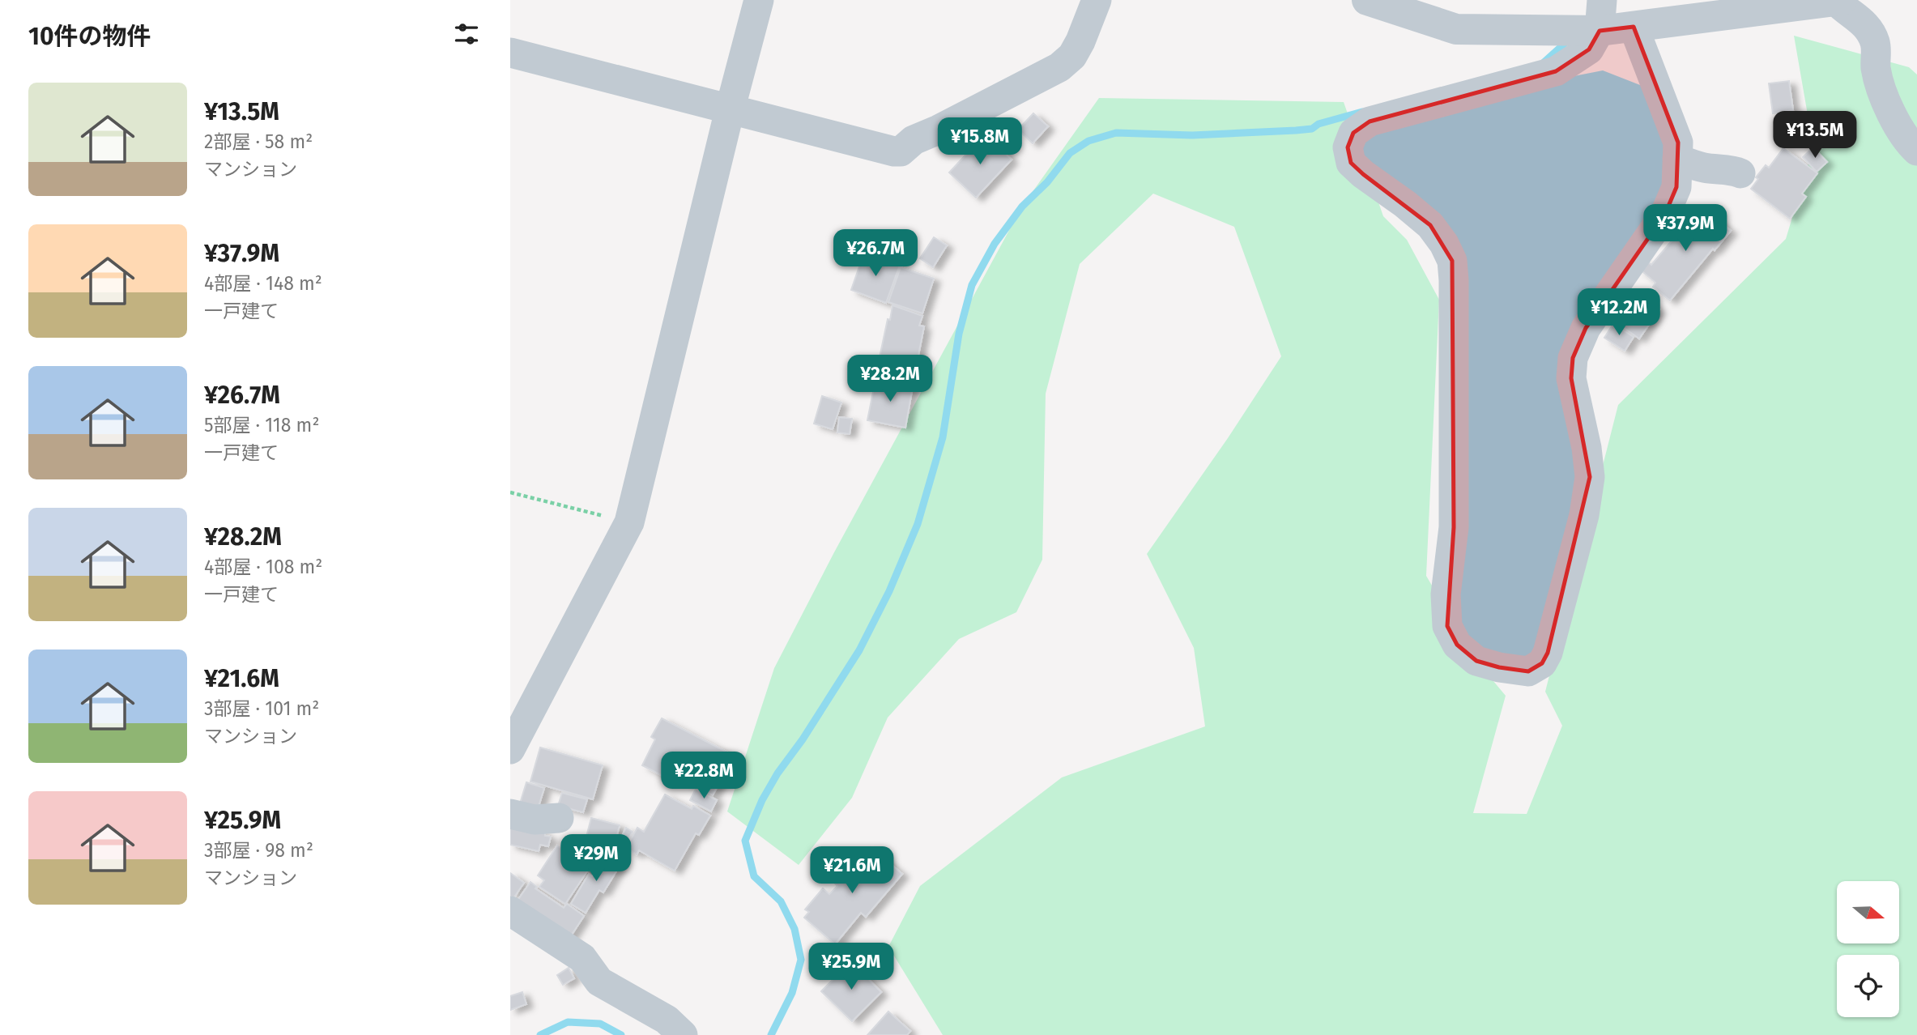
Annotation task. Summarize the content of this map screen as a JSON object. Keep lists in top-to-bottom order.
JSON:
{
  "north": "right",
  "page": {
    "heading": "10件の物件",
    "list": [
      {
        "name": "¥13.5M",
        "note": "2部屋 · 58 m² · マンション"
      },
      {
        "name": "¥37.9M",
        "note": "4部屋 · 148 m² · 一戸建て"
      },
      {
        "name": "¥26.7M",
        "note": "5部屋 · 118 m² · 一戸建て"
      },
      {
        "name": "¥28.2M",
        "note": "4部屋 · 108 m² · 一戸建て"
      },
      {
        "name": "¥21.6M",
        "note": "3部屋 · 101 m² · マンション"
      },
      {
        "name": "¥25.9M",
        "note": "3部屋 · 98 m² · マンション"
      }
    ],
    "price": [
      "¥13.5M",
      "¥15.8M",
      "¥37.9M",
      "¥26.7M",
      "¥12.2M",
      "¥28.2M",
      "¥22.8M",
      "¥29M",
      "¥21.6M",
      "¥25.9M"
    ]
  }
}
